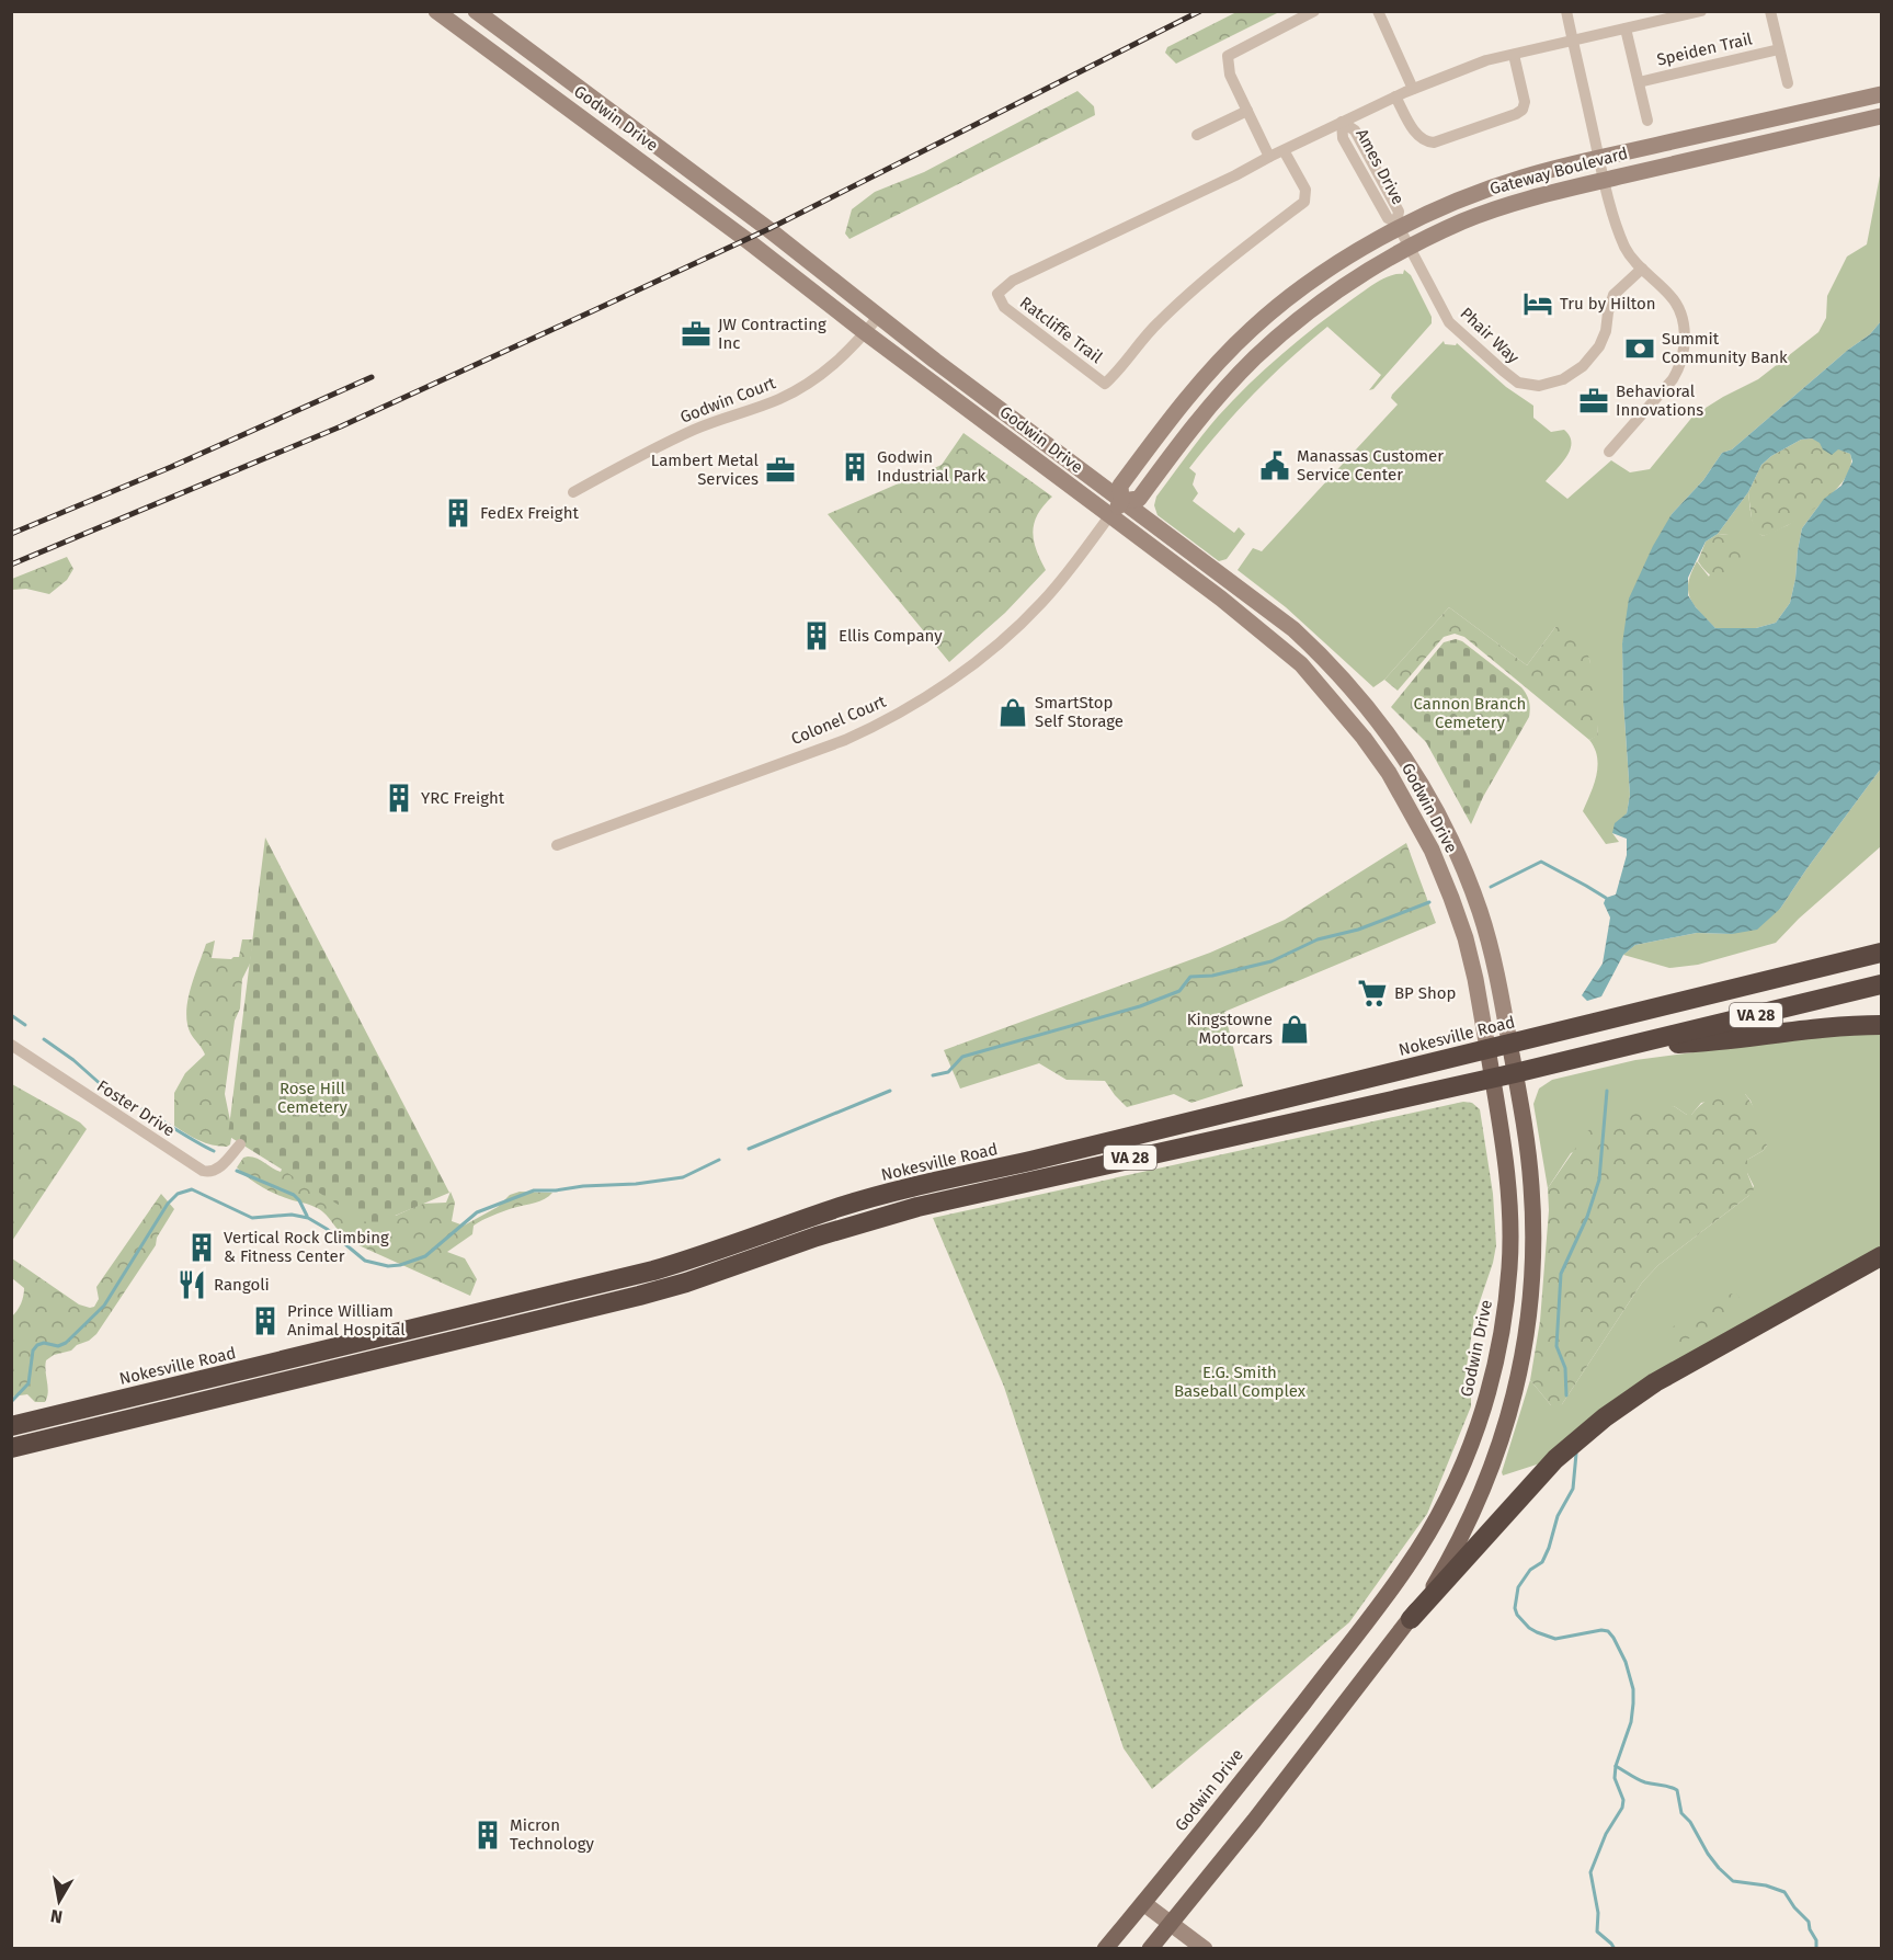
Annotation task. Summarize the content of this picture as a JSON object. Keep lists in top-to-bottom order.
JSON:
{
  "streets": {
    "highway": ["VA 28", "Nokesville Road"],
    "main road": ["Godwin Drive"],
    "street": [
      "Speiden Trail",
      "Ames Drive",
      "Gateway Boulevard",
      "Ratcliffe Trail",
      "Phair Way",
      "Godwin Court",
      "Colonel Court",
      "Foster Drive"
    ]
  },
  "crossings": [
    ["Speiden Trail", "Ratcliffe Trail"],
    ["Godwin Drive", "Gateway Boulevard"],
    ["Godwin Drive", "Godwin Court"],
    ["Godwin Drive", "Colonel Court"],
    ["Godwin Drive", "VA 28"],
    ["Godwin Drive", "Nokesville Road"],
    ["Ames Drive", "Gateway Boulevard"],
    ["Ames Drive", "Ratcliffe Trail"],
    ["Ames Drive", "Phair Way"],
    ["Gateway Boulevard", "Phair Way"],
    ["Gateway Boulevard", "Colonel Court"]
  ],
  "parks": ["Cannon Branch Cemetery", "Rose Hill Cemetery", "E.G. Smith Baseball Complex"],
  "places": {
    "hotel": ["Tru by Hilton"],
    "office": ["JW Contracting Inc", "Behavioral Innovations", "Lambert Metal Services"],
    "bank": ["Summit Community Bank"],
    "public building": ["Manassas Customer Service Center"],
    "building": [
      "Godwin Industrial Park",
      "FedEx Freight",
      "Ellis Company",
      "YRC Freight",
      "Vertical Rock Climbing & Fitness Center",
      "Prince William Animal Hospital",
      "Micron Technology"
    ],
    "shop": ["SmartStop Self Storage", "Kingstowne Motorcars"],
    "supermarket": ["BP Shop"],
    "restaurant": ["Rangoli"]
  },
  "north": "bottom"
}
